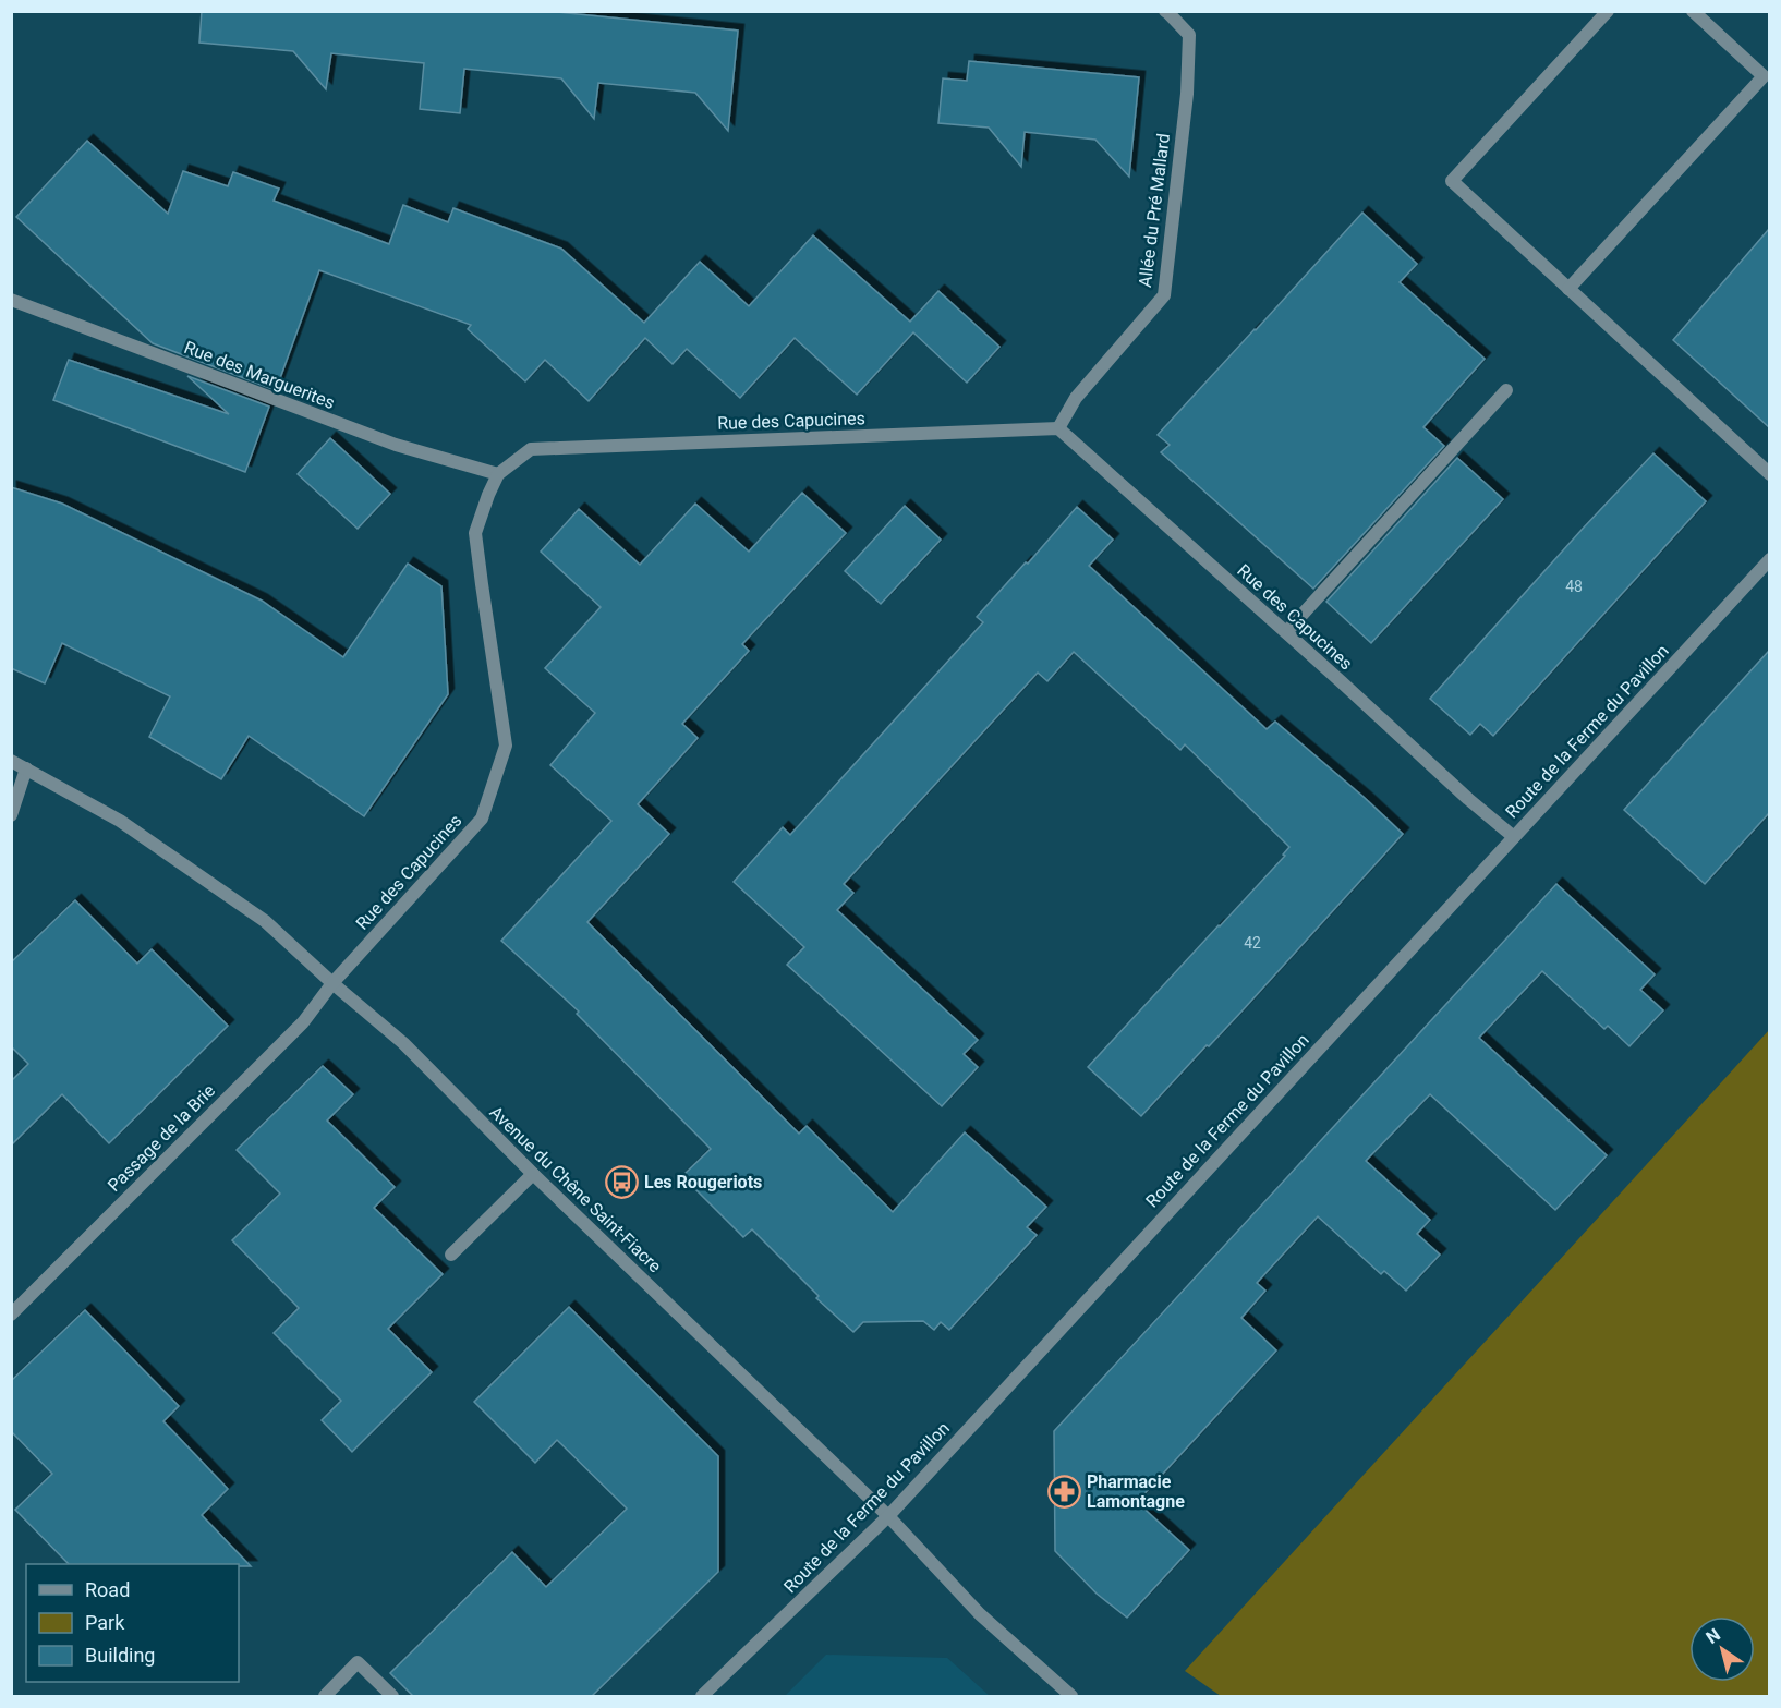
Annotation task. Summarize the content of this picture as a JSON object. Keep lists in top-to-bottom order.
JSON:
{
  "streets": {
    "street": [
      "Allée du Pré Mallard",
      "Rue des Marguerites",
      "Rue des Capucines",
      "Route de la Ferme du Pavillon",
      "Passage de la Brie",
      "Avenue du Chêne Saint-Fiacre"
    ]
  },
  "crossings": [
    ["Allée du Pré Mallard", "Rue des Capucines"],
    ["Rue des Marguerites", "Rue des Capucines"],
    ["Rue des Capucines", "Route de la Ferme du Pavillon"],
    ["Rue des Capucines", "Passage de la Brie"],
    ["Rue des Capucines", "Avenue du Chêne Saint-Fiacre"],
    ["Route de la Ferme du Pavillon", "Avenue du Chêne Saint-Fiacre"],
    ["Passage de la Brie", "Avenue du Chêne Saint-Fiacre"]
  ],
  "places": {
    "bus stop": ["Les Rougeriots"],
    "pharmacy": ["Pharmacie Lamontagne"]
  },
  "house_numbers": ["48", "42"],
  "legend": ["Road", "Park", "Building"],
  "north": "top left"
}
